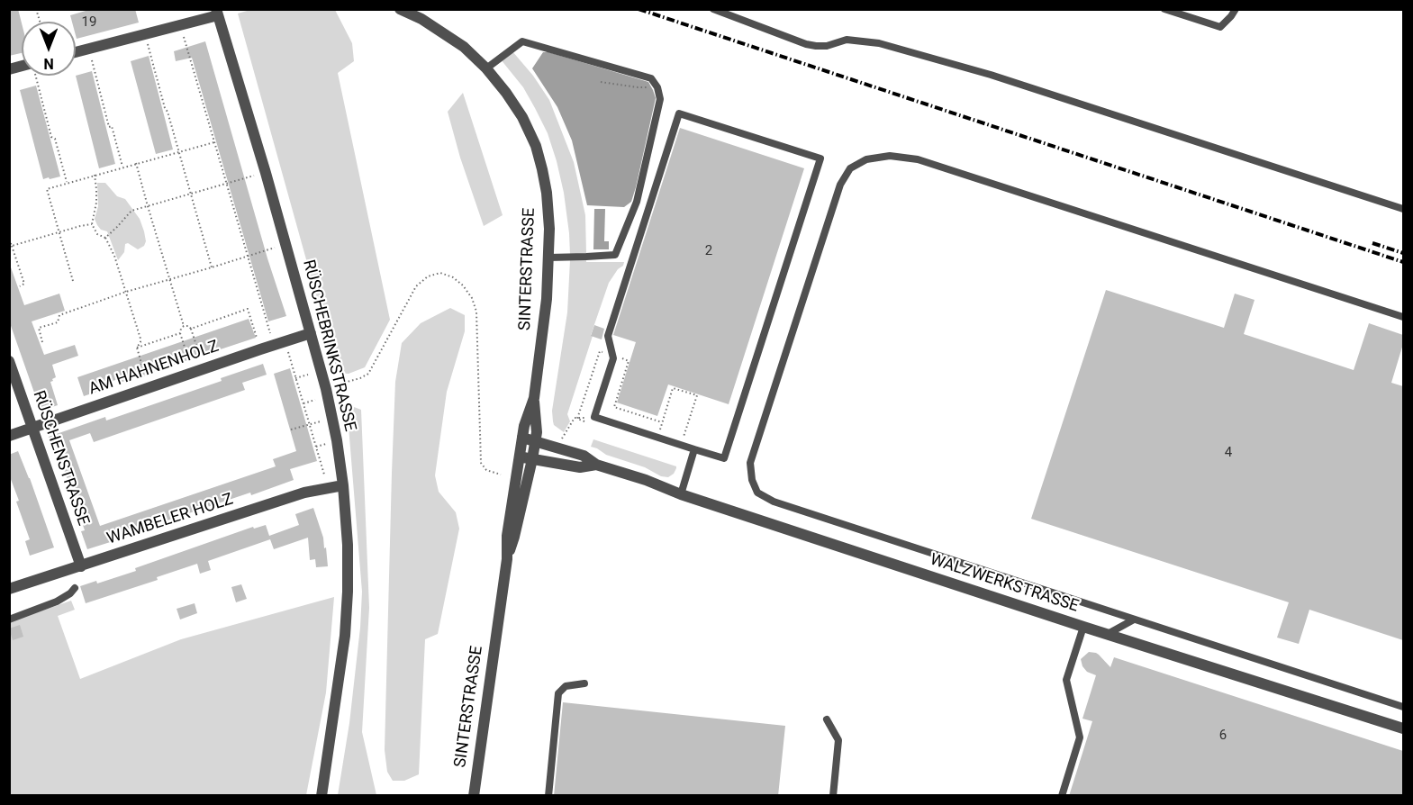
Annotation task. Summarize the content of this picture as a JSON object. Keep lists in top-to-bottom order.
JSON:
{
  "streets": {
    "street": [
      "SINTERSTRASSE",
      "RÜSCHEBRINKSTRASSE",
      "AM HAHNENHOLZ",
      "RÜSCHENSTRASSE",
      "WAMBELER HOLZ",
      "WALZWERKSTRASSE"
    ]
  },
  "crossings": [
    ["SINTERSTRASSE", "WALZWERKSTRASSE"],
    ["RÜSCHEBRINKSTRASSE", "AM HAHNENHOLZ"],
    ["RÜSCHEBRINKSTRASSE", "WAMBELER HOLZ"],
    ["AM HAHNENHOLZ", "RÜSCHENSTRASSE"],
    ["RÜSCHENSTRASSE", "WAMBELER HOLZ"]
  ],
  "house_numbers": [
    "19",
    "2",
    "4",
    "6"
  ],
  "north": "bottom"
}
